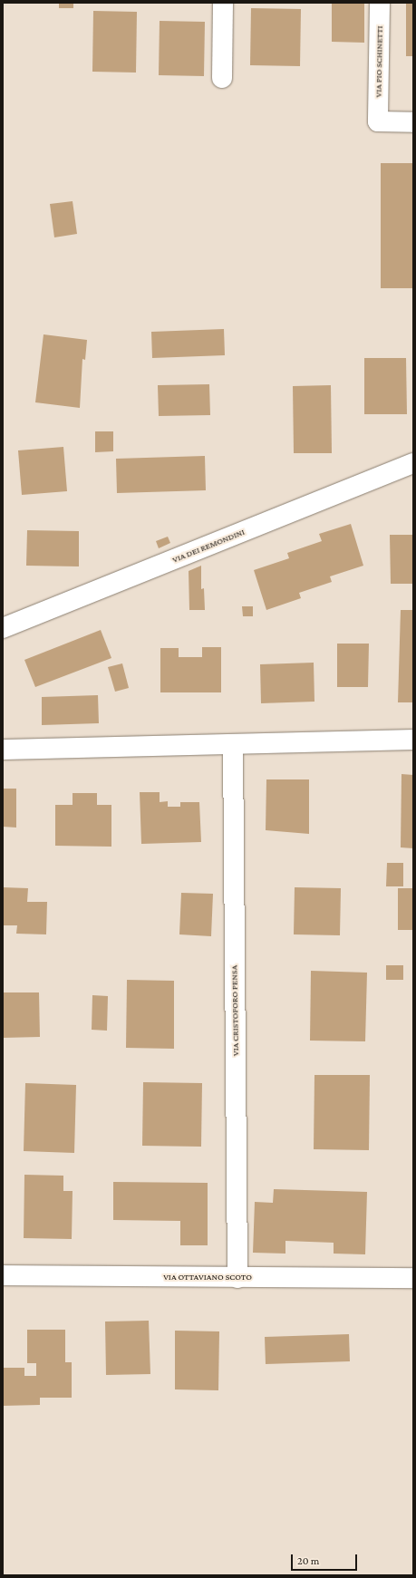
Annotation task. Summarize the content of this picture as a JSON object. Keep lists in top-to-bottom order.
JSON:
{
  "streets": {
    "street": [
      "VIA PIO SCHINETTI",
      "VIA DEI REMONDINI",
      "VIA CRISTOFORO PENSA",
      "VIA OTTAVIANO SCOTO"
    ]
  },
  "crossings": [
    ["VIA CRISTOFORO PENSA", "VIA OTTAVIANO SCOTO"]
  ],
  "scale_bar": "20 m"
}
